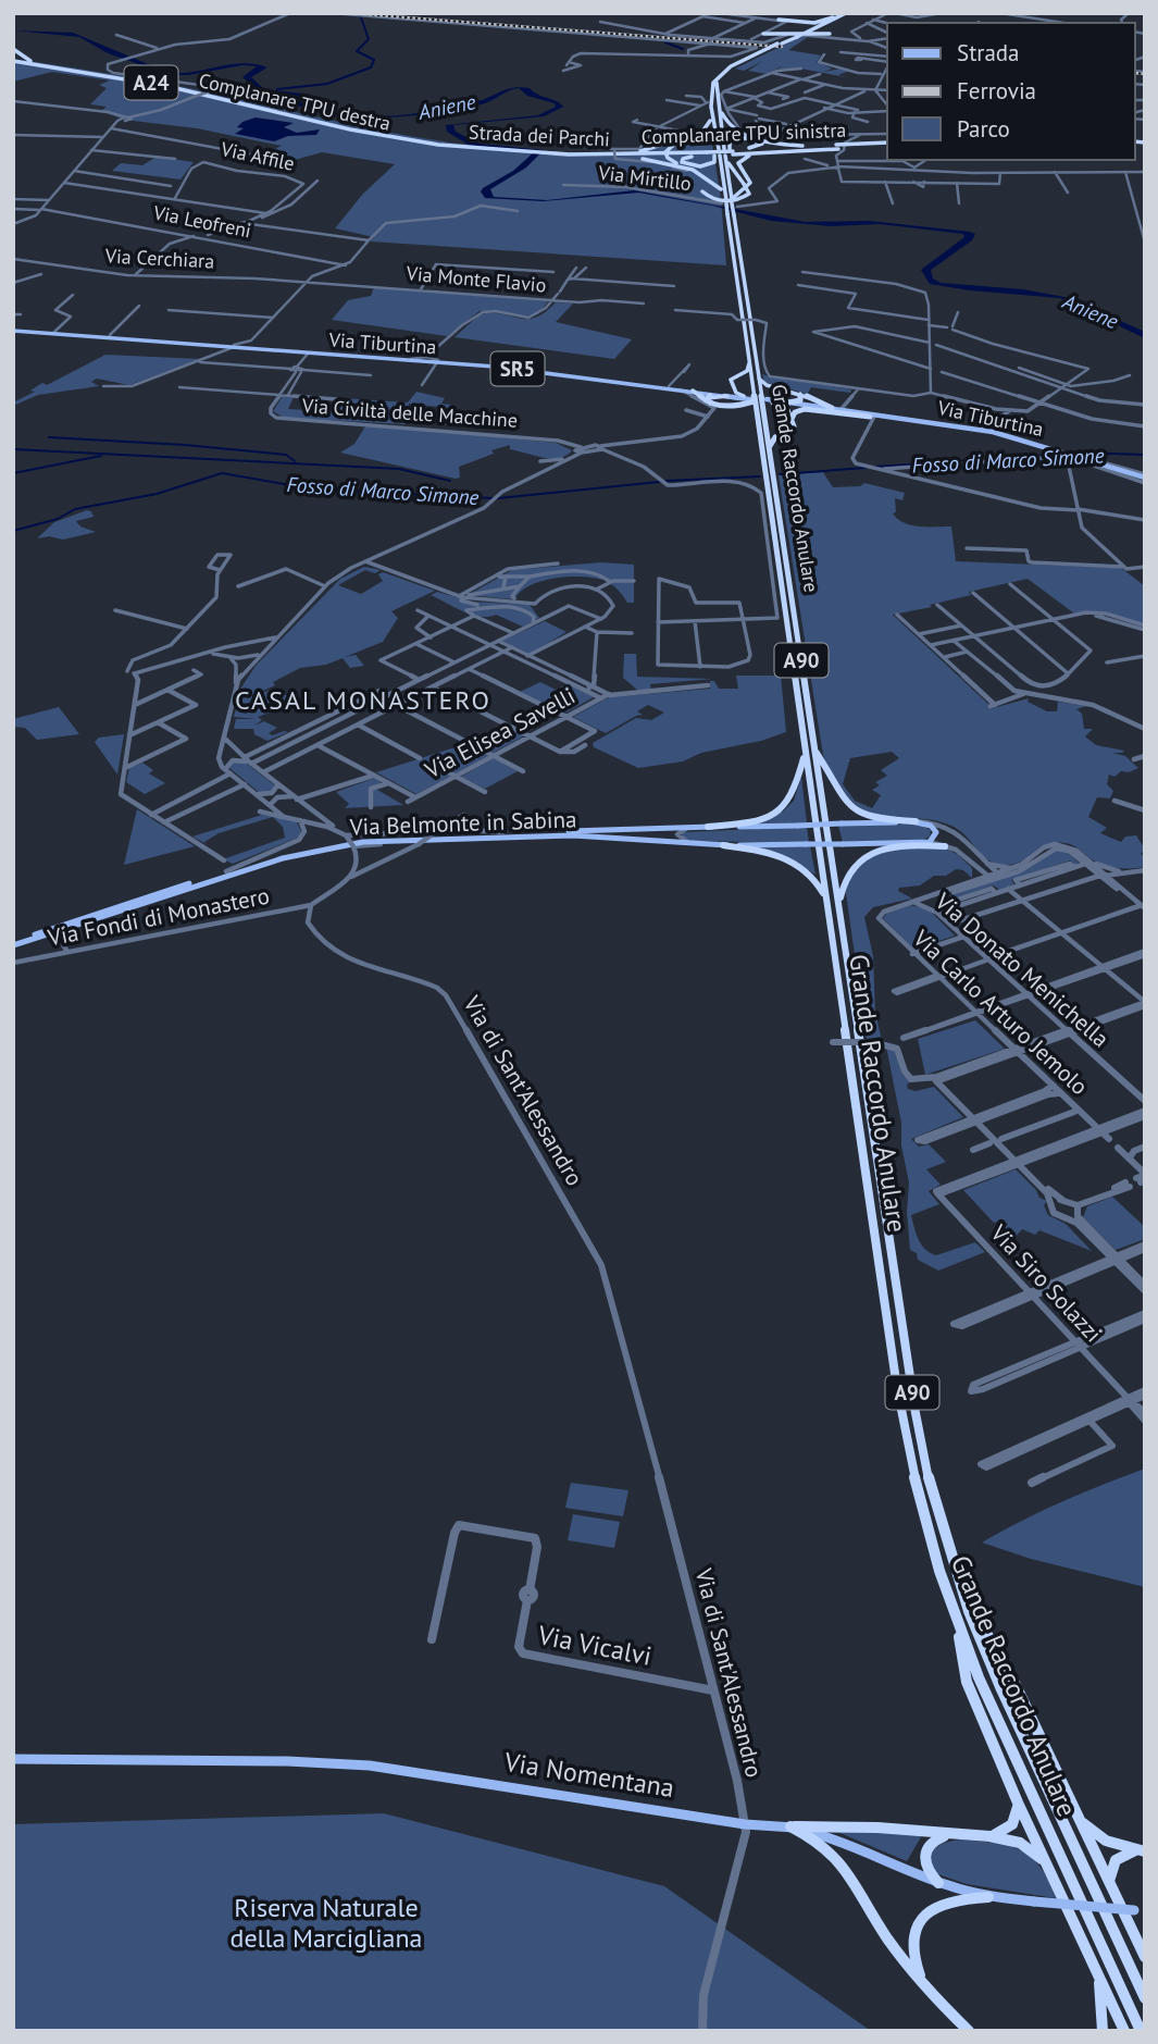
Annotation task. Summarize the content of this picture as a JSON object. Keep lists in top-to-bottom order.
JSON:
{
  "streets": {
    "highway": [
      "A24",
      "Complanare TPU destra",
      "Complanare TPU sinistra",
      "Strada dei Parchi",
      "Grande Raccordo Anulare",
      "A90"
    ],
    "main road": [
      "Via Tiburtina",
      "SR5",
      "Via Belmonte in Sabina",
      "Via Nomentana"
    ],
    "street": [
      "Via Affile",
      "Via Mirtillo",
      "Via Leofreni",
      "Via Cerchiara",
      "Via Monte Flavio",
      "Via Civiltà delle Macchine",
      "Via Elisea Savelli",
      "Via Fondi di Monastero",
      "Via Donato Menichella",
      "Via Carlo Arturo Jemolo",
      "Via di Sant'Alessandro",
      "Via Siro Solazzi",
      "Via Vicalvi"
    ]
  },
  "crossings": [
    ["Complanare TPU destra", "Complanare TPU sinistra"],
    ["Complanare TPU destra", "Strada dei Parchi"],
    ["Complanare TPU destra", "Grande Raccordo Anulare"],
    ["Complanare TPU sinistra", "Strada dei Parchi"],
    ["Complanare TPU sinistra", "Grande Raccordo Anulare"],
    ["Via Mirtillo", "Grande Raccordo Anulare"],
    ["Via Cerchiara", "Via Monte Flavio"],
    ["Via Tiburtina", "Grande Raccordo Anulare"],
    ["Via Fondi di Monastero", "Via di Sant'Alessandro"],
    ["Via Donato Menichella", "Via Carlo Arturo Jemolo"],
    ["Via di Sant'Alessandro", "Via Vicalvi"],
    ["Via di Sant'Alessandro", "Via Nomentana"]
  ],
  "districts": ["CASAL MONASTERO"],
  "water": ["Aniene", "Fosso di Marco Simone"],
  "parks": ["Riserva Naturale della Marcigliana"],
  "legend": ["Strada", "Ferrovia", "Parco"]
}
